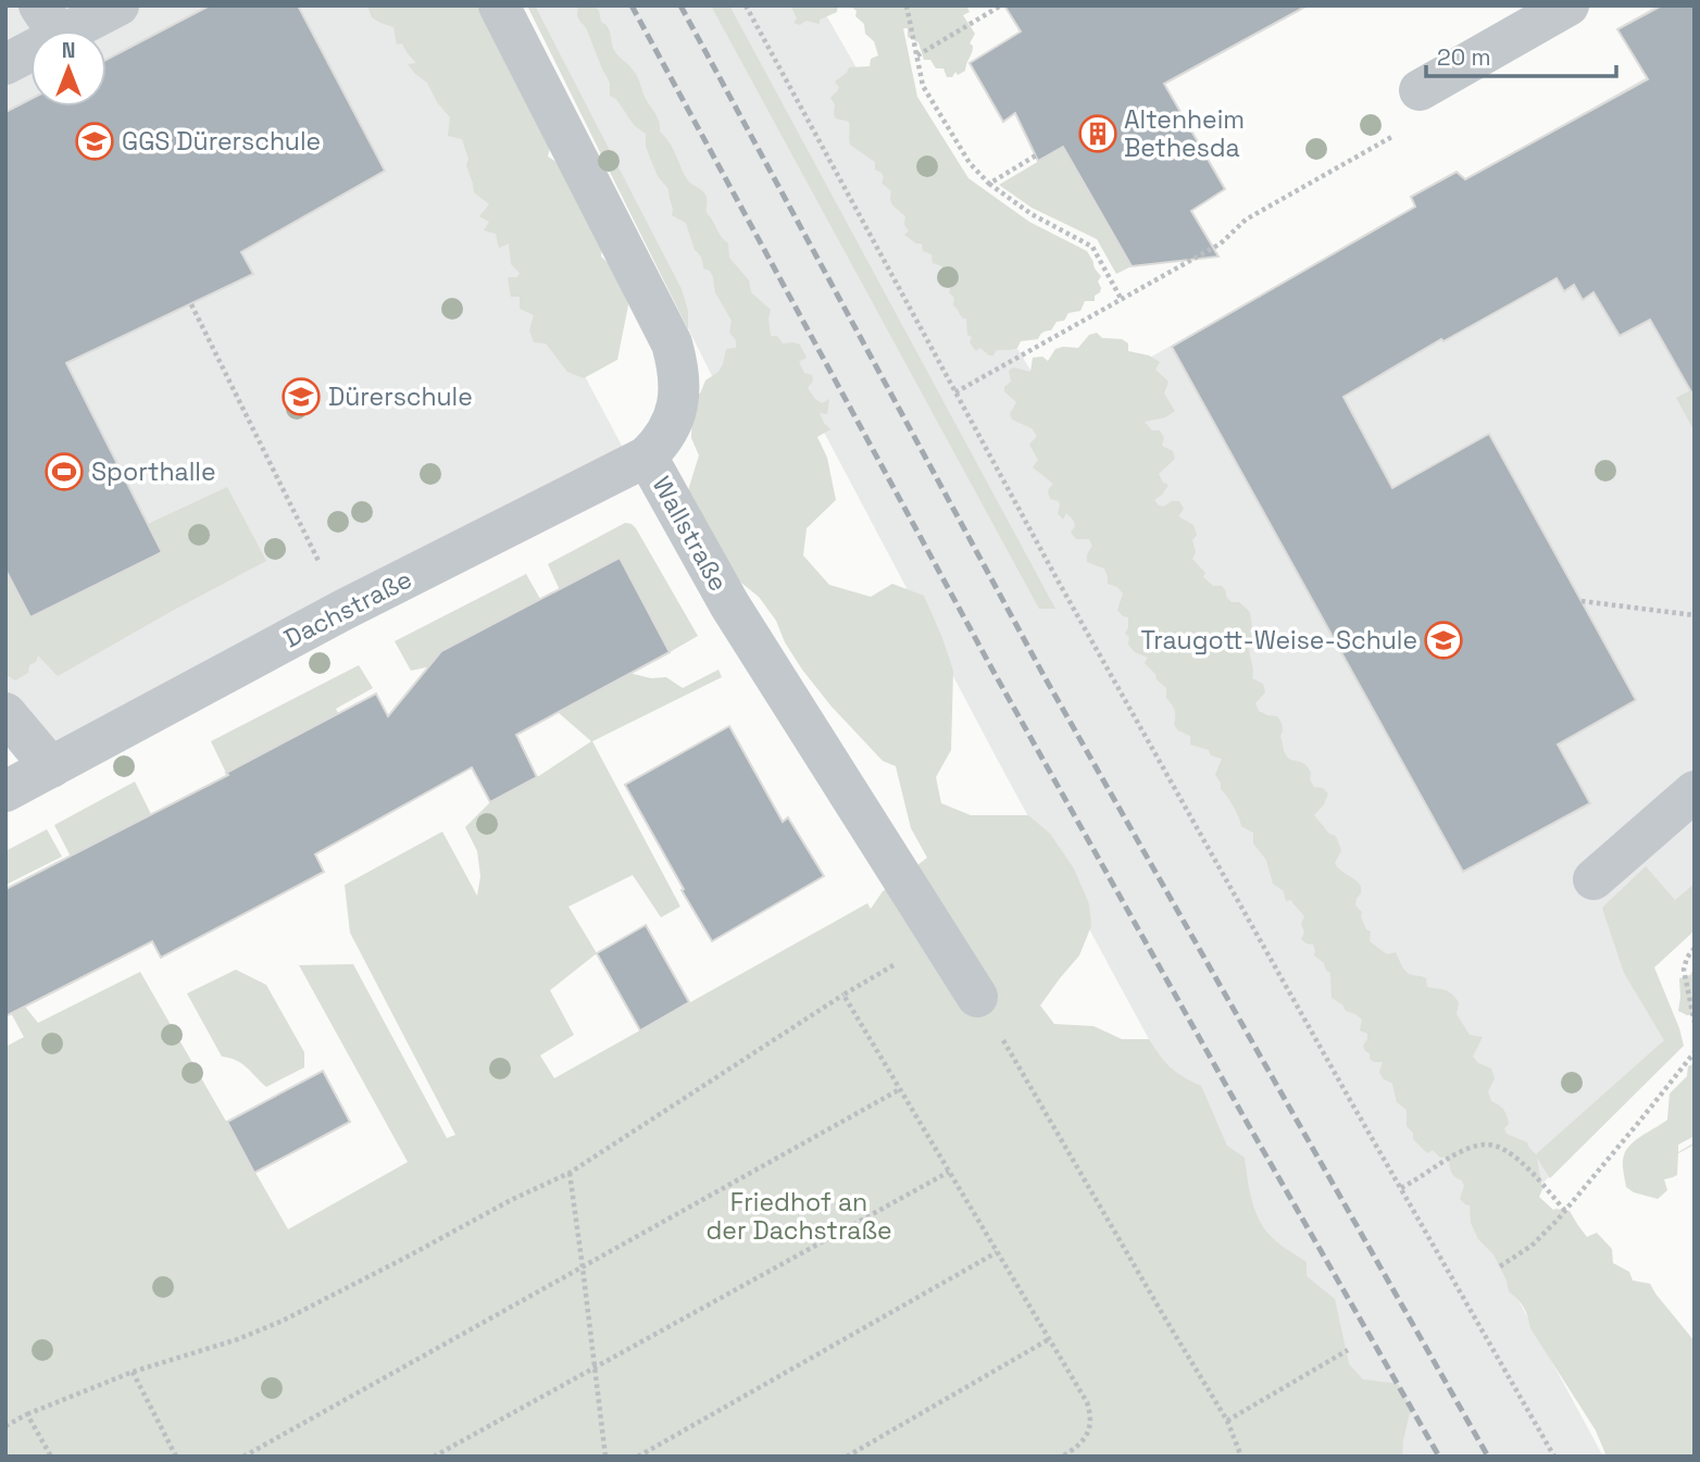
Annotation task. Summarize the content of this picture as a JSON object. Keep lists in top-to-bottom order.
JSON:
{
  "streets": {
    "street": ["Wallstraße", "Dachstraße"]
  },
  "crossings": [
    ["Wallstraße", "Dachstraße"]
  ],
  "parks": ["Friedhof an der Dachstraße"],
  "places": {
    "building": ["Altenheim Bethesda"],
    "school or university": ["GGS Dürerschule", "Dürerschule", "Traugott-Weise-Schule"],
    "sports": ["Sporthalle"]
  },
  "scale_bar": "20 m",
  "north": "top"
}
